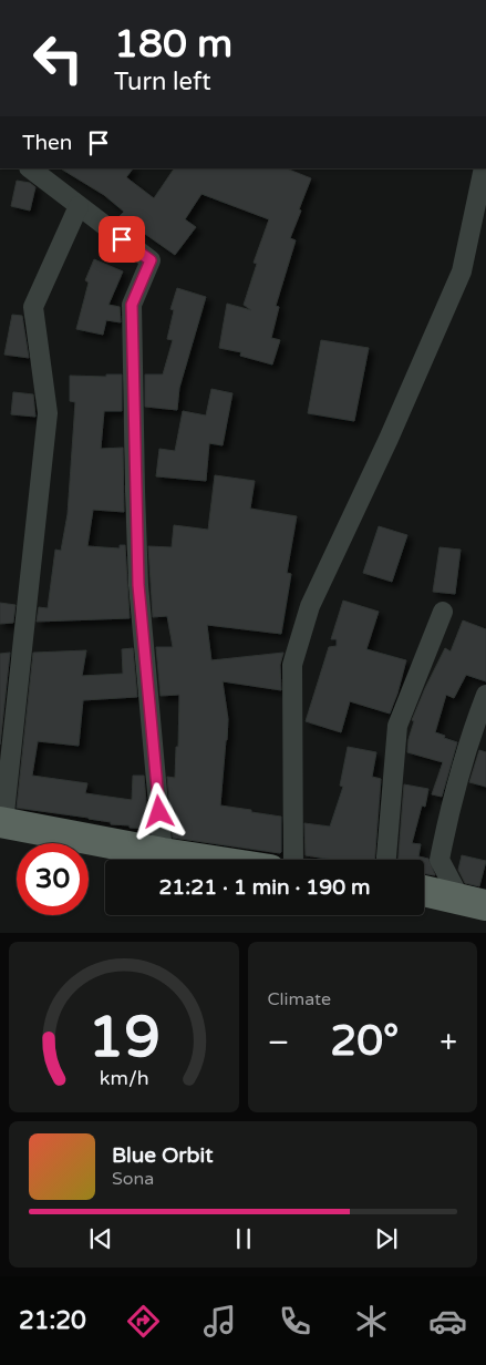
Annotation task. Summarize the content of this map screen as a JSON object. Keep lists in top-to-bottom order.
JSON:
{
  "page": {
    "turn": ["180 m", "Turn left"],
    "then": "Then",
    "limit": "30",
    "trip": "21:21 · 1 min · 190 m",
    "tile": "Climate",
    "heat": ["−", "20°", "+"],
    "song": ["Blue Orbit", "Sona"],
    "tabs": "21:20",
    "gauge": ["19", "km/h"]
  }
}
